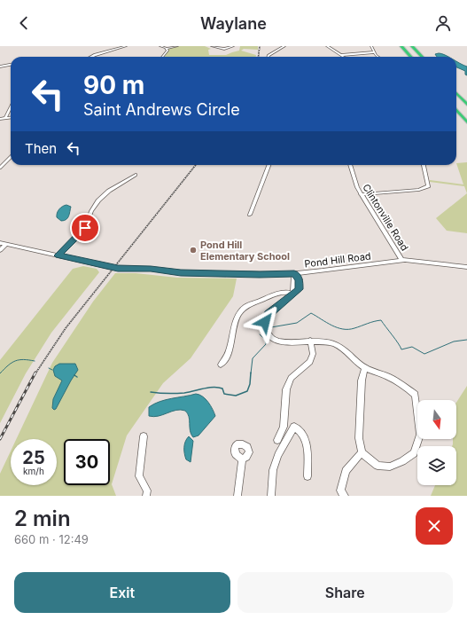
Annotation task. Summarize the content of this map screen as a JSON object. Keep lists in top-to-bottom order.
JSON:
{
  "streets": {
    "street": ["Clintonville Road", "Pond Hill Road"]
  },
  "crossings": [
    ["Clintonville Road", "Pond Hill Road"]
  ],
  "places": ["Pond Hill Elementary School"],
  "north": "bottom",
  "page": {
    "header": "Waylane",
    "turn": ["90 m", "Saint Andrews Circle"],
    "then": "Then",
    "speed": "25 km/h",
    "limit": "30",
    "heading": ["2 min", "660 m · 12:49"],
    "buttons": ["Exit", "Share"]
  }
}
